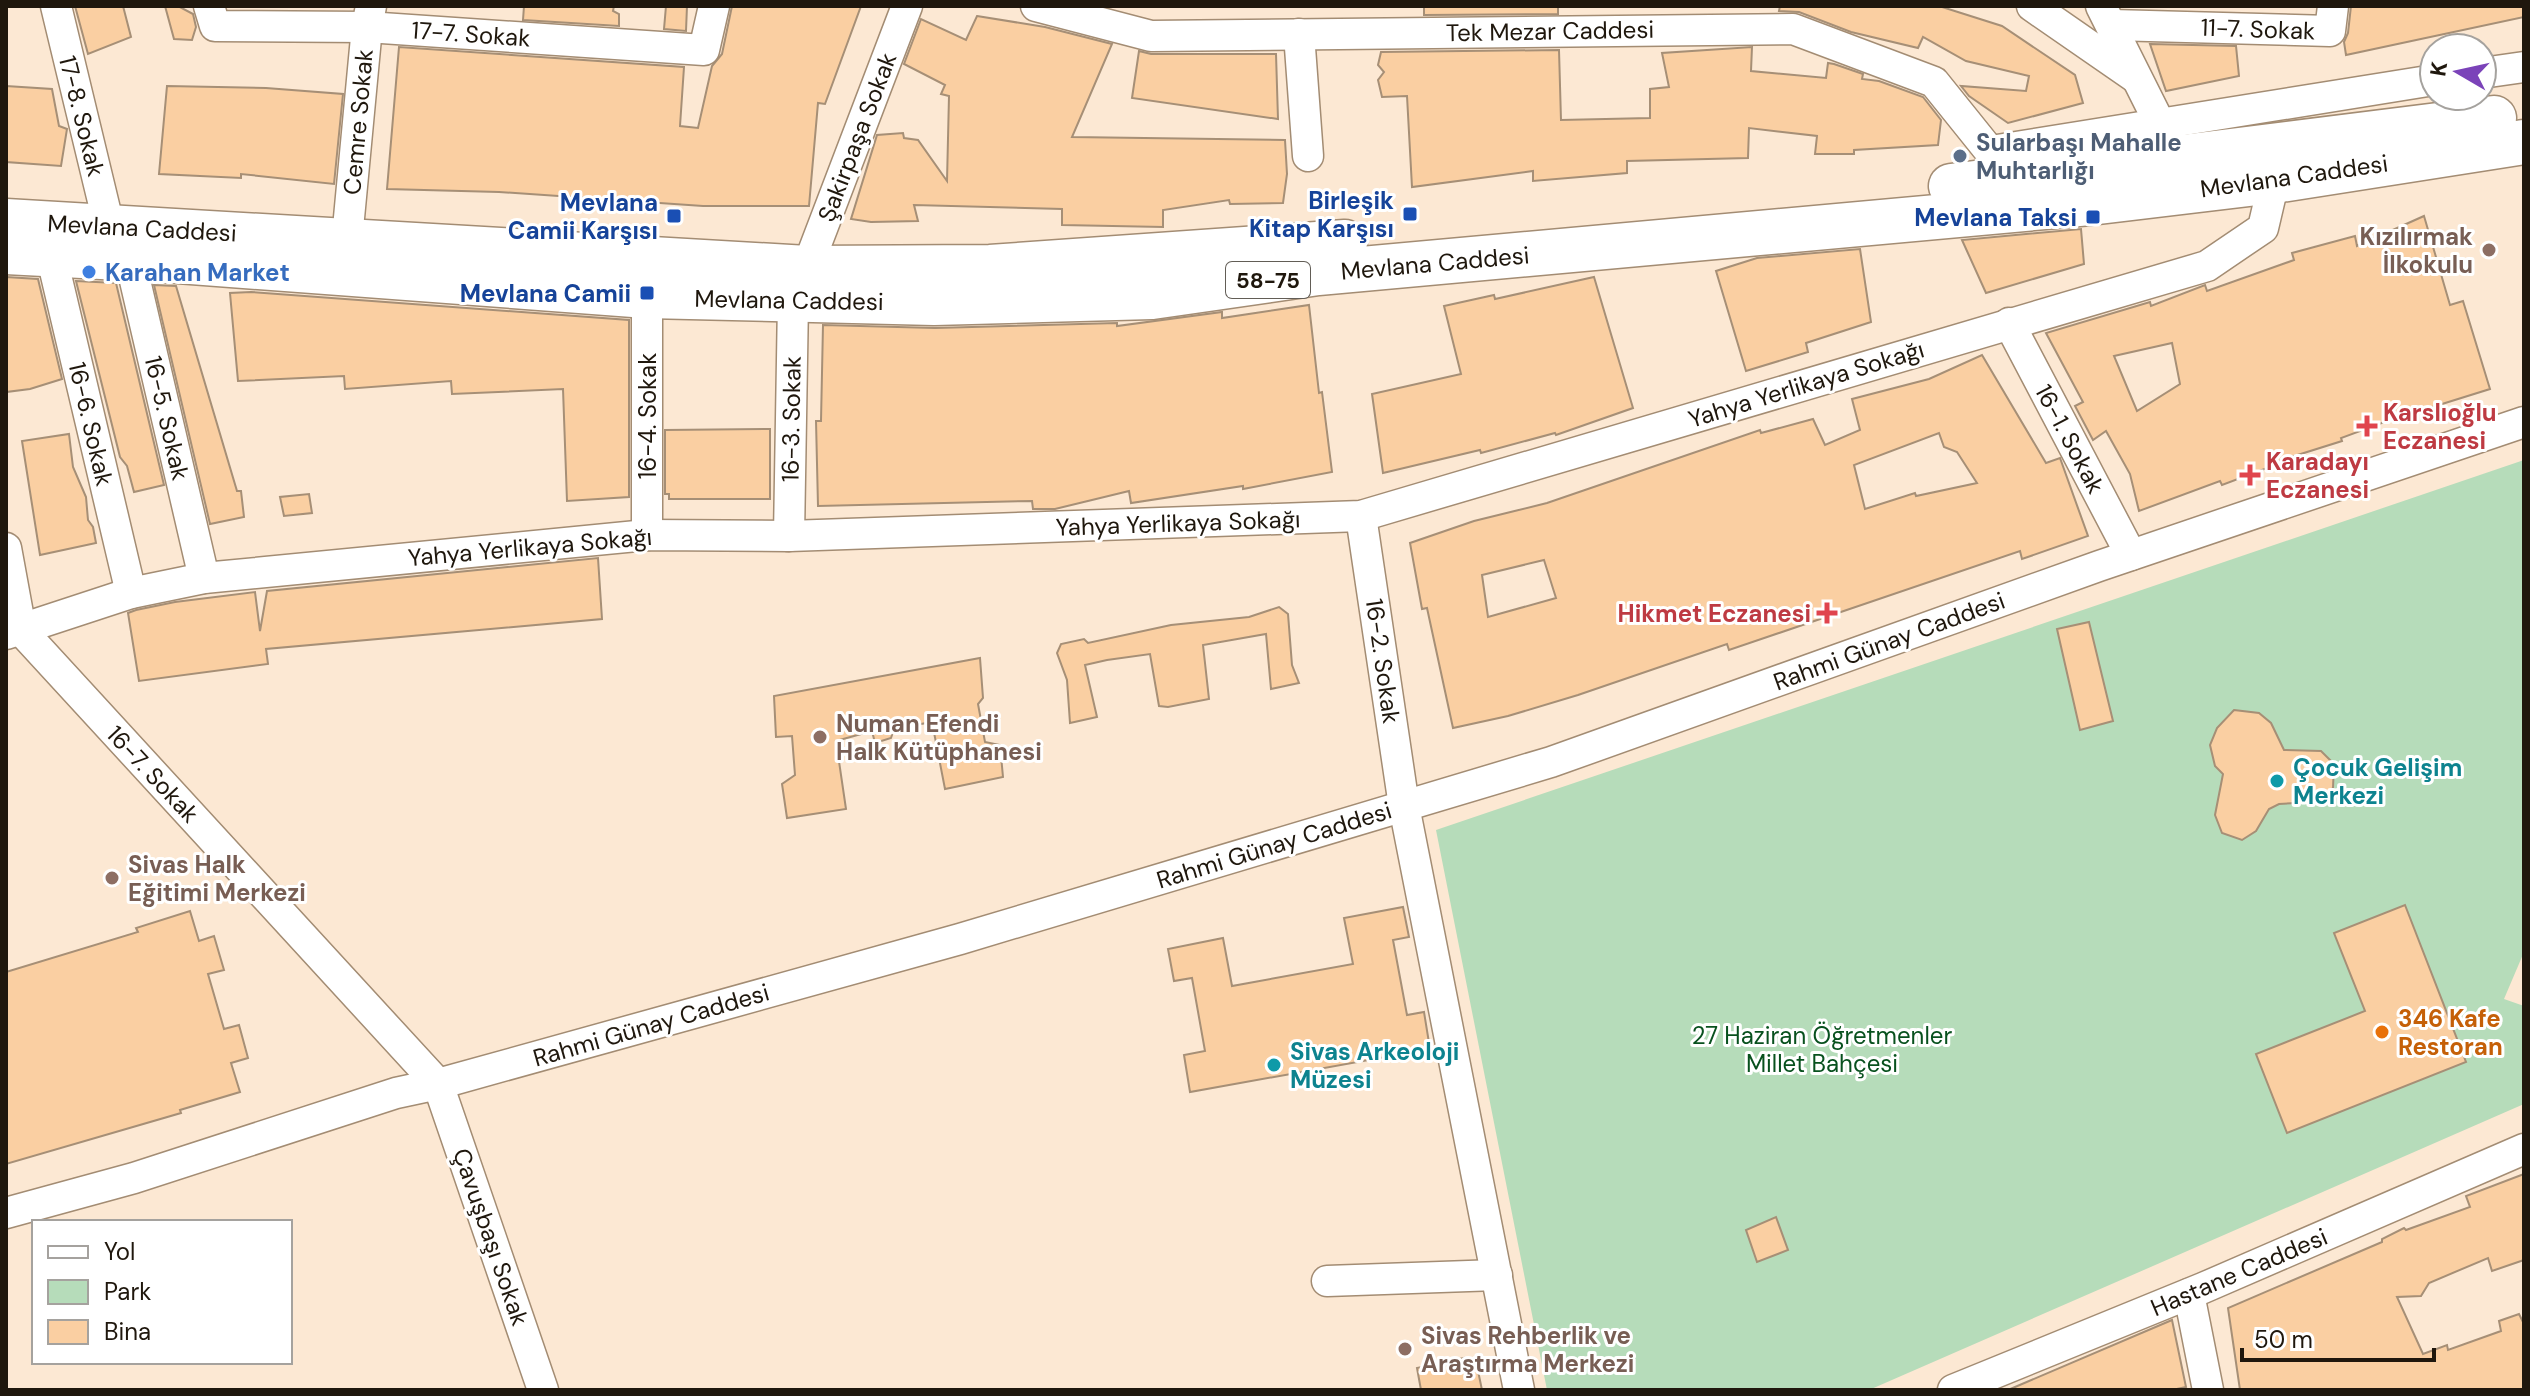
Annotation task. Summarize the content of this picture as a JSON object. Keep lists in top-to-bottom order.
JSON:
{
  "streets": {
    "main road": ["Mevlana Caddesi", "58-75"],
    "street": [
      "11-7. Sokak",
      "Tek Mezar Caddesi",
      "17-7. Sokak",
      "17-8. Sokak",
      "Cemre Sokak",
      "Şakirpaşa Sokak",
      "Yahya Yerlikaya Sokağı",
      "16-4. Sokak",
      "16-5. Sokak",
      "16-3. Sokak",
      "16-6. Sokak",
      "16-1. Sokak",
      "Rahmi Günay Caddesi",
      "16-2. Sokak",
      "16-7. Sokak",
      "Çavuşbaşı Sokak",
      "Hastane Caddesi"
    ]
  },
  "crossings": [
    ["Tek Mezar Caddesi", "Mevlana Caddesi"],
    ["17-7. Sokak", "Cemre Sokak"],
    ["17-8. Sokak", "Mevlana Caddesi"],
    ["17-8. Sokak", "16-5. Sokak"],
    ["Cemre Sokak", "Mevlana Caddesi"],
    ["Şakirpaşa Sokak", "Mevlana Caddesi"],
    ["Şakirpaşa Sokak", "16-3. Sokak"],
    ["Mevlana Caddesi", "Yahya Yerlikaya Sokağı"],
    ["Mevlana Caddesi", "16-4. Sokak"],
    ["Mevlana Caddesi", "16-5. Sokak"],
    ["Mevlana Caddesi", "16-3. Sokak"],
    ["Mevlana Caddesi", "16-6. Sokak"],
    ["Yahya Yerlikaya Sokağı", "16-4. Sokak"],
    ["Yahya Yerlikaya Sokağı", "16-5. Sokak"],
    ["Yahya Yerlikaya Sokağı", "16-3. Sokak"],
    ["Yahya Yerlikaya Sokağı", "16-6. Sokak"],
    ["Yahya Yerlikaya Sokağı", "16-1. Sokak"],
    ["Yahya Yerlikaya Sokağı", "16-2. Sokak"],
    ["Yahya Yerlikaya Sokağı", "16-7. Sokak"],
    ["16-1. Sokak", "Rahmi Günay Caddesi"],
    ["Rahmi Günay Caddesi", "16-2. Sokak"],
    ["Rahmi Günay Caddesi", "16-7. Sokak"],
    ["Rahmi Günay Caddesi", "Çavuşbaşı Sokak"],
    ["16-7. Sokak", "Çavuşbaşı Sokak"]
  ],
  "parks": ["27 Haziran Öğretmenler Millet Bahçesi"],
  "places": {
    "other": [
      "Sularbaşı Mahalle Muhtarlığı",
      "Kızılırmak İlkokulu",
      "Karahan Market",
      "Numan Efendi Halk Kütüphanesi",
      "Çocuk Gelişim Merkezi",
      "Sivas Halk Eğitimi Merkezi",
      "346 Kafe Restoran",
      "Sivas Arkeoloji Müzesi",
      "Sivas Rehberlik ve Araştırma Merkezi"
    ],
    "transit": [
      "Birleşik Kitap Karşısı",
      "Mevlana Camii Karşısı",
      "Mevlana Taksi",
      "Mevlana Camii"
    ],
    "health": ["Karslıoğlu Eczanesi", "Karadayı Eczanesi", "Hikmet Eczanesi"]
  },
  "legend": ["Yol", "Park", "Bina"],
  "scale_bar": "50 m",
  "north": "left"
}
